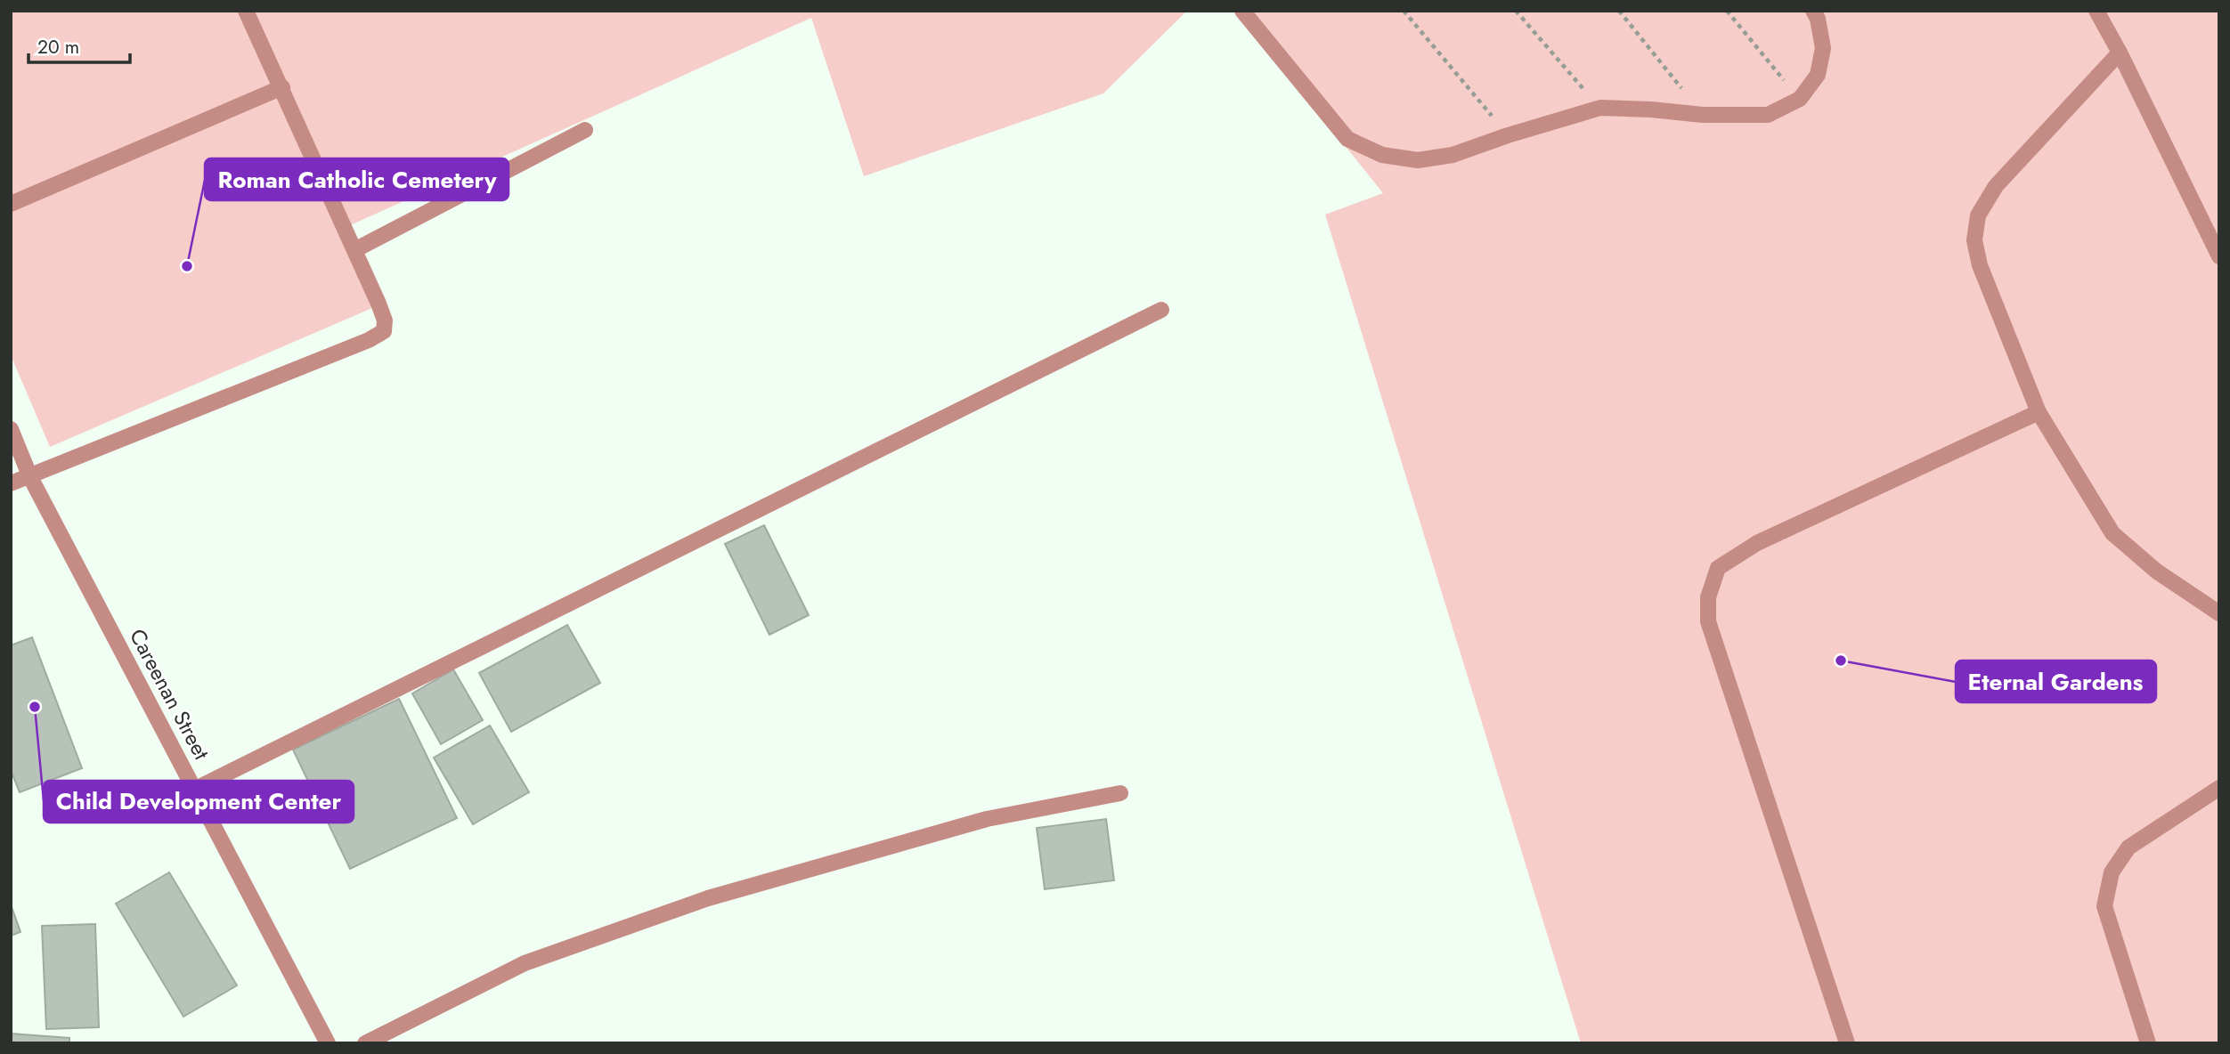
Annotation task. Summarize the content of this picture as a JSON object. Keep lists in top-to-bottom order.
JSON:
{
  "streets": {
    "street": ["Careenan Street"]
  },
  "places": ["Roman Catholic Cemetery", "Eternal Gardens", "Child Development Center"],
  "scale_bar": "20 m"
}
